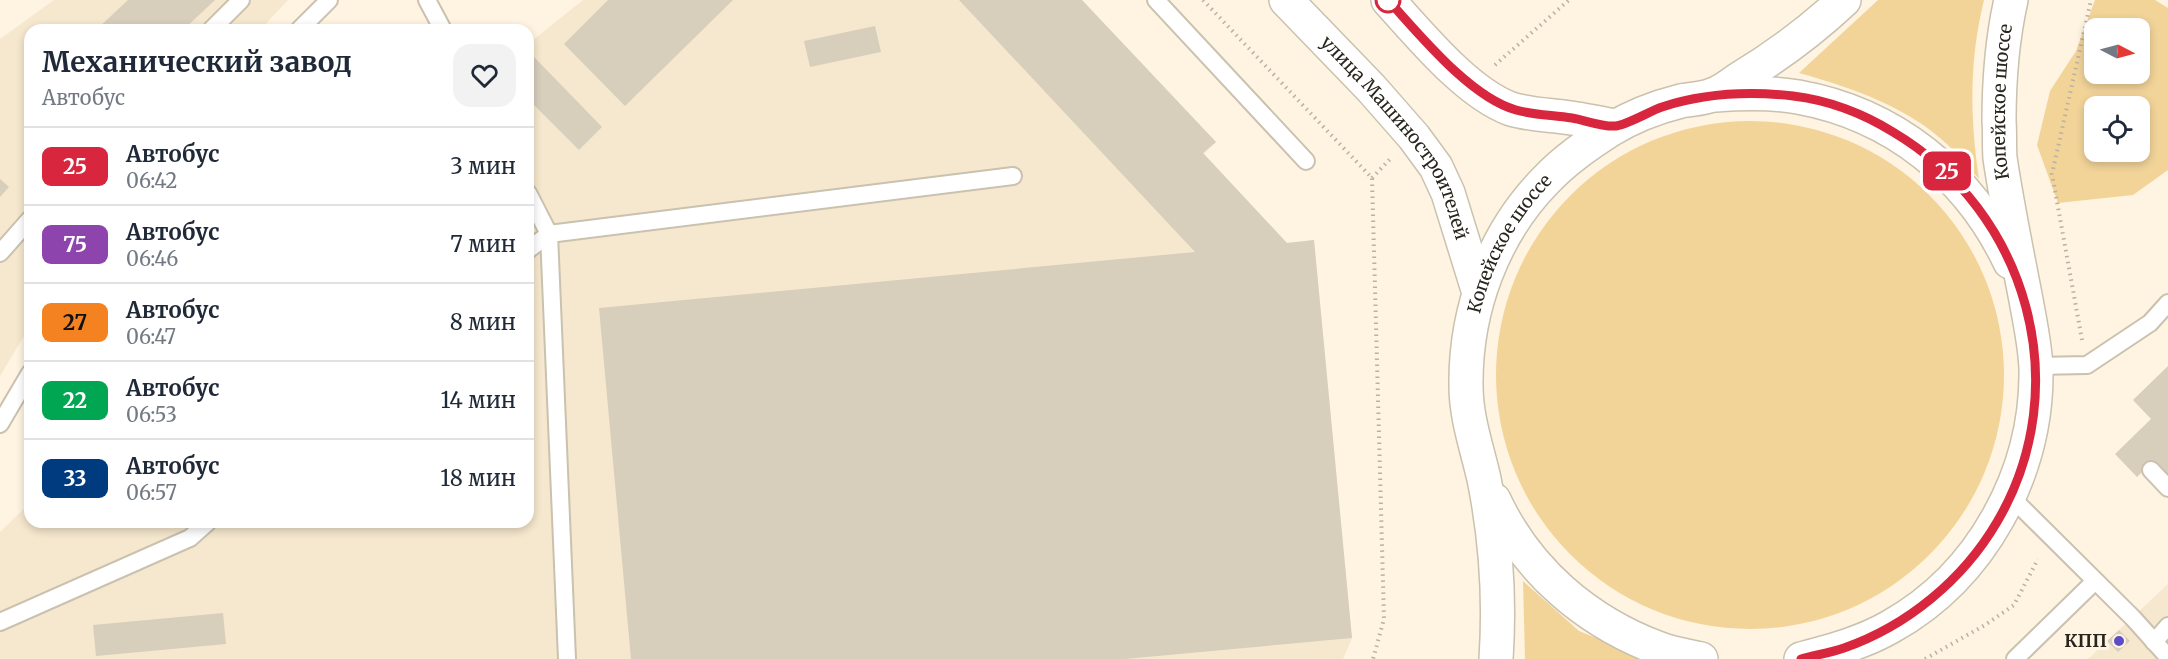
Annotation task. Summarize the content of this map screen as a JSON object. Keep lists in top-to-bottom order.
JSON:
{
  "streets": {
    "main road": ["Копейское шоссе", "улица Машиностроителей"]
  },
  "crossings": [
    ["Копейское шоссе", "улица Машиностроителей"]
  ],
  "places": ["КПП"],
  "lines": ["bus line 25"],
  "north": "right",
  "page": {
    "on_map": "25",
    "heading": ["Механический завод", "Автобус"],
    "list": [
      {
        "mark": "25",
        "name": "Автобус",
        "note": "06:42",
        "value": "3 мин"
      },
      {
        "mark": "75",
        "name": "Автобус",
        "note": "06:46",
        "value": "7 мин"
      },
      {
        "mark": "27",
        "name": "Автобус",
        "note": "06:47",
        "value": "8 мин"
      },
      {
        "mark": "22",
        "name": "Автобус",
        "note": "06:53",
        "value": "14 мин"
      },
      {
        "mark": "33",
        "name": "Автобус",
        "note": "06:57",
        "value": "18 мин"
      }
    ]
  }
}
